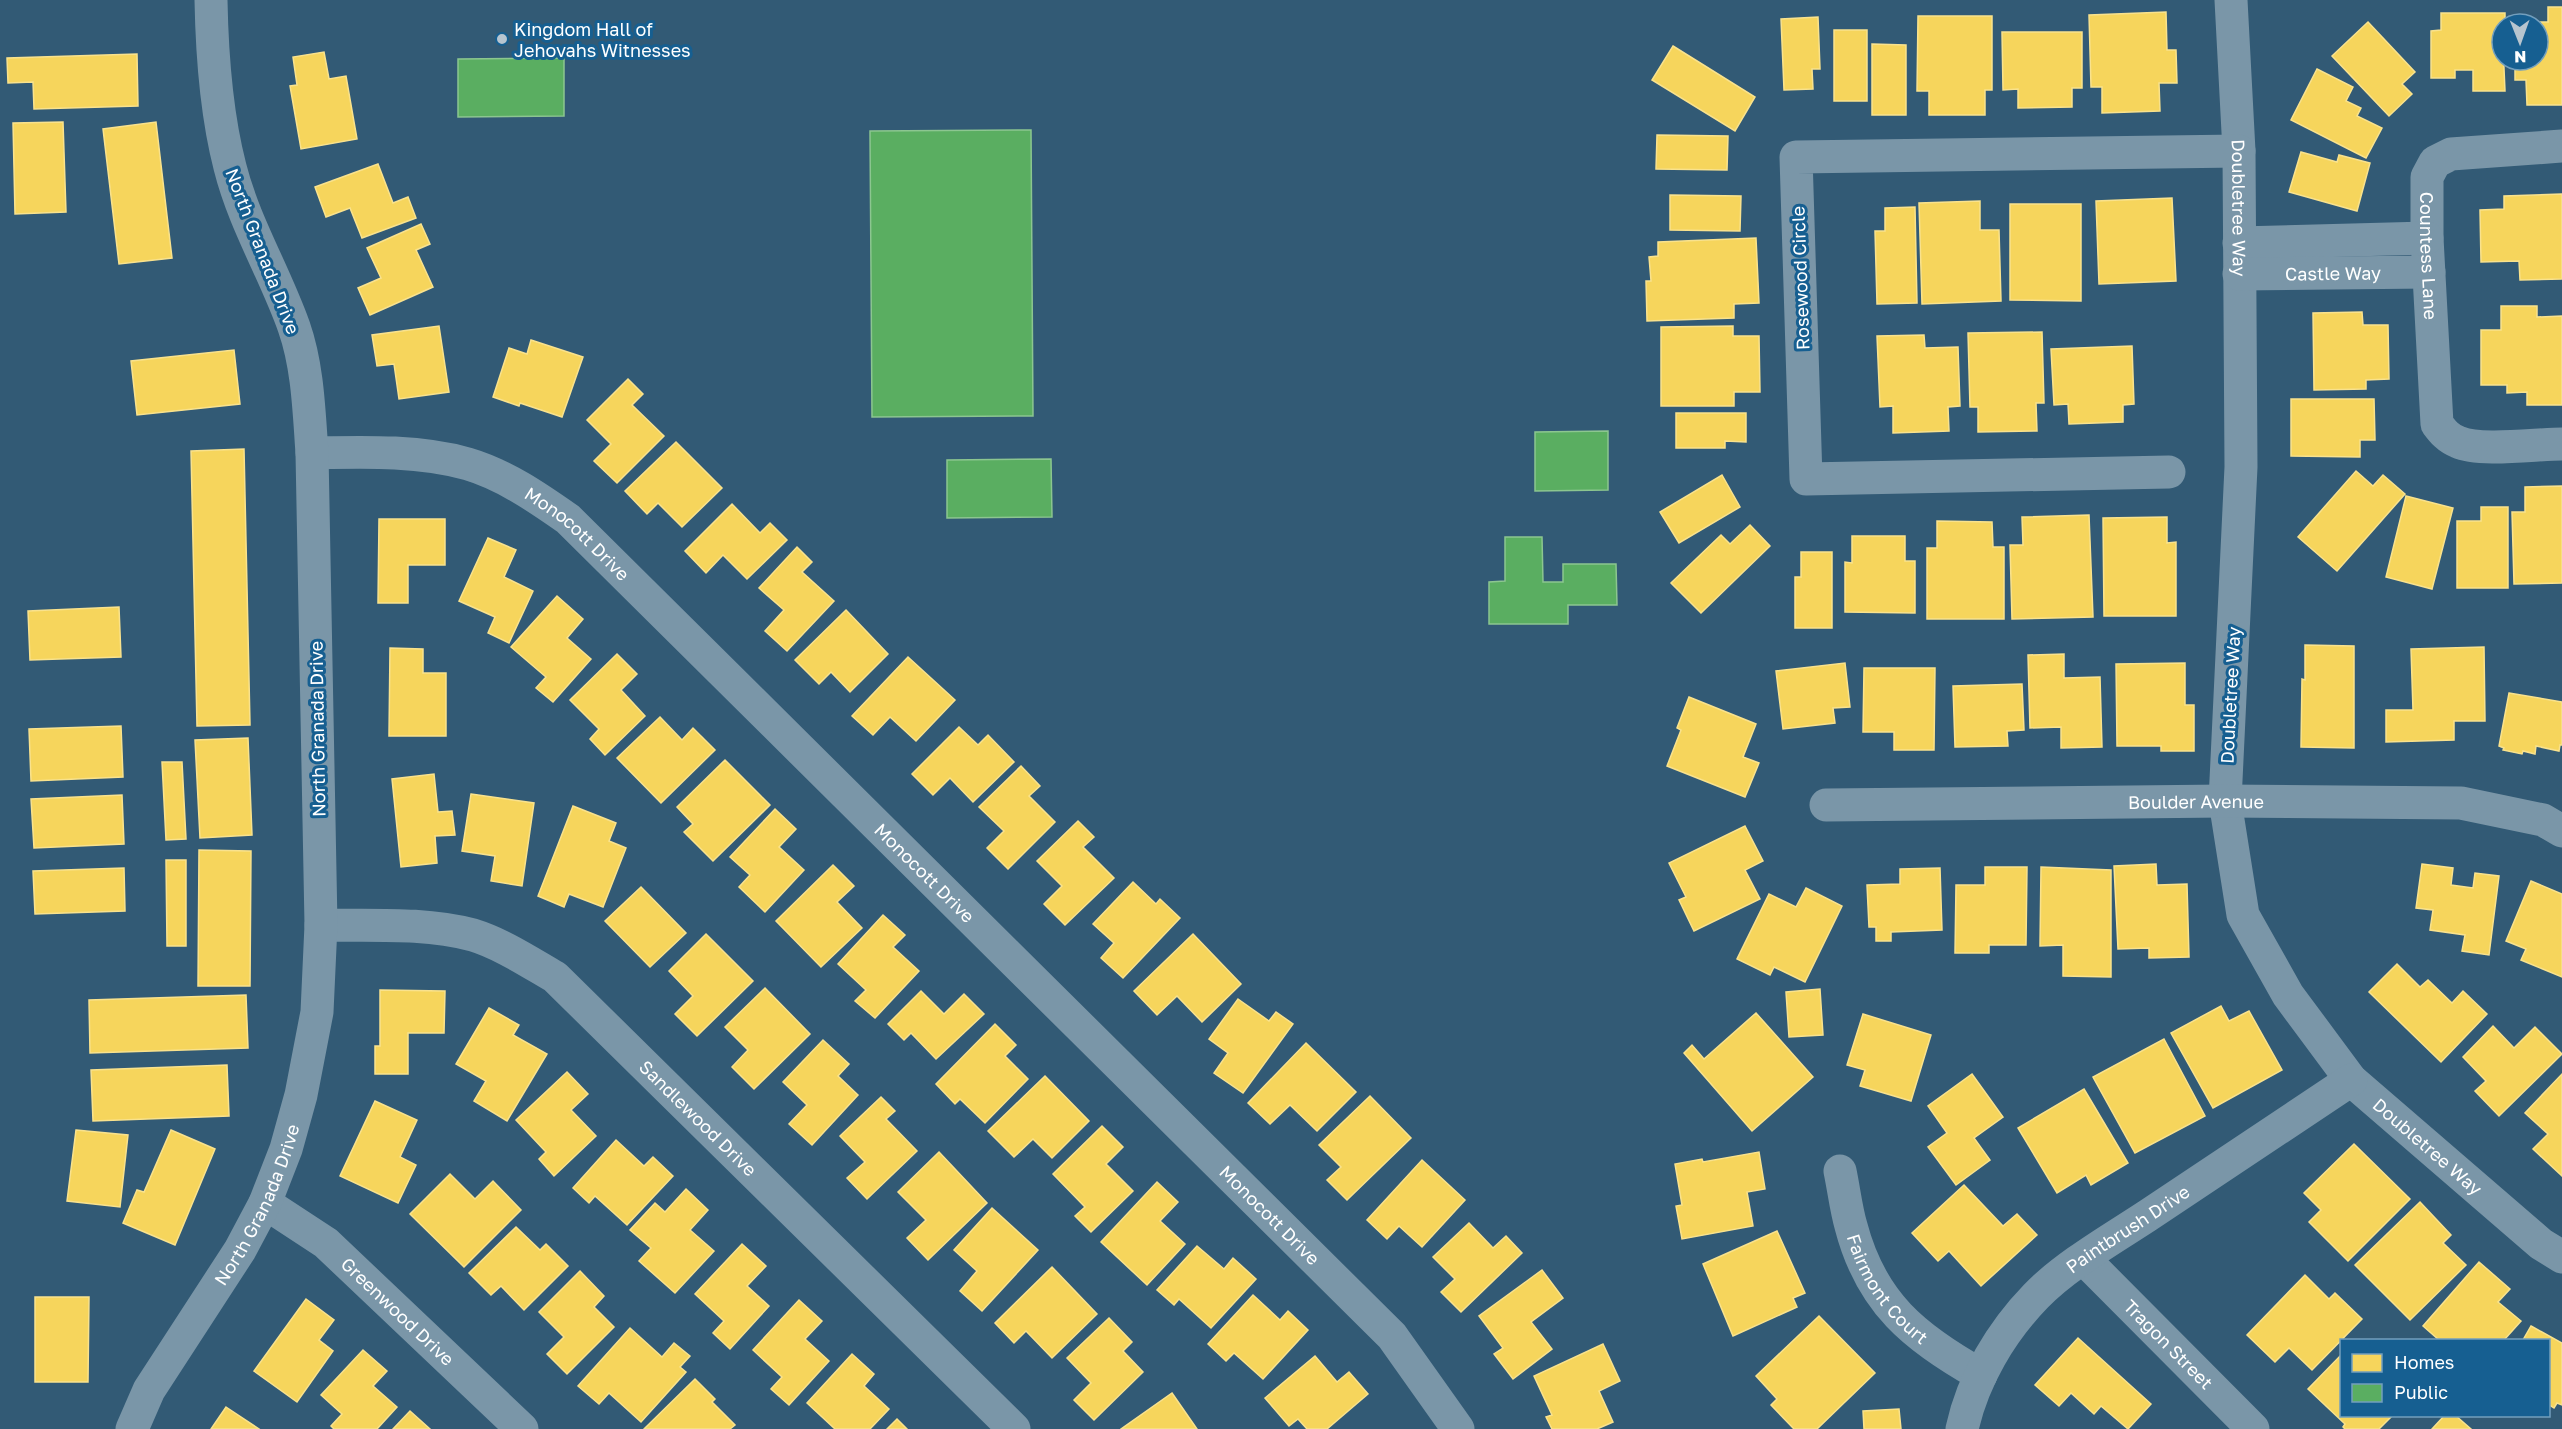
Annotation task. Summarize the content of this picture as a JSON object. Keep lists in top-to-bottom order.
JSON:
{
  "streets": {
    "street": [
      "Doubletree Way",
      "North Granada Drive",
      "Countess Lane",
      "Castle Way",
      "Rosewood Circle",
      "Monocott Drive",
      "Boulder Avenue",
      "Sandlewood Drive",
      "Paintbrush Drive",
      "Fairmont Court",
      "Greenwood Drive",
      "Tragon Street"
    ]
  },
  "crossings": [
    ["Doubletree Way", "Castle Way"],
    ["Doubletree Way", "Rosewood Circle"],
    ["Doubletree Way", "Boulder Avenue"],
    ["Doubletree Way", "Paintbrush Drive"],
    ["North Granada Drive", "Monocott Drive"],
    ["North Granada Drive", "Sandlewood Drive"],
    ["North Granada Drive", "Greenwood Drive"],
    ["Countess Lane", "Castle Way"],
    ["Paintbrush Drive", "Fairmont Court"],
    ["Paintbrush Drive", "Tragon Street"]
  ],
  "places": ["Kingdom Hall of Jehovahs Witnesses"],
  "legend": ["Homes", "Public"],
  "north": "bottom"
}
